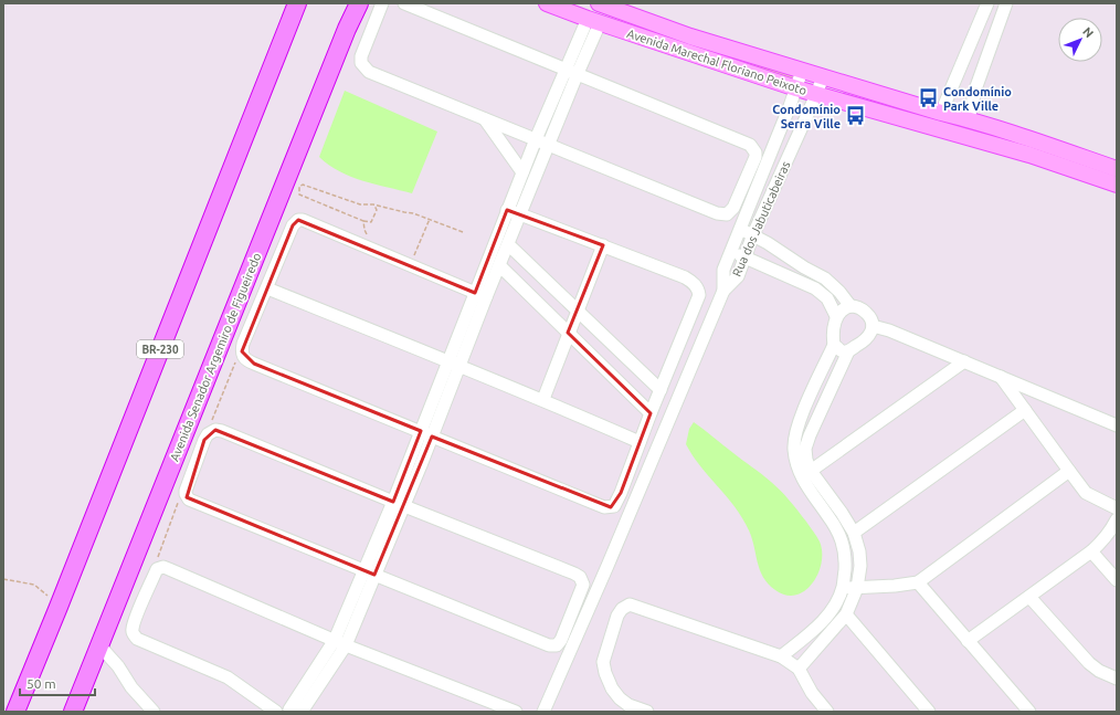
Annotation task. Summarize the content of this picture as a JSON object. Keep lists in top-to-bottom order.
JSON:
{
  "streets": {
    "highway": ["BR-230", "Avenida Senador Argemiro de Figueiredo"],
    "main road": ["Avenida Marechal Floriano Peixoto"],
    "street": ["Rua dos Jabuticabeiras"]
  },
  "crossings": [
    ["Avenida Marechal Floriano Peixoto", "Rua dos Jabuticabeiras"]
  ],
  "places": {
    "bus stop": ["Condomínio Park Ville", "Condomínio Serra Ville"]
  },
  "scale_bar": "50 m",
  "north": "top right"
}
